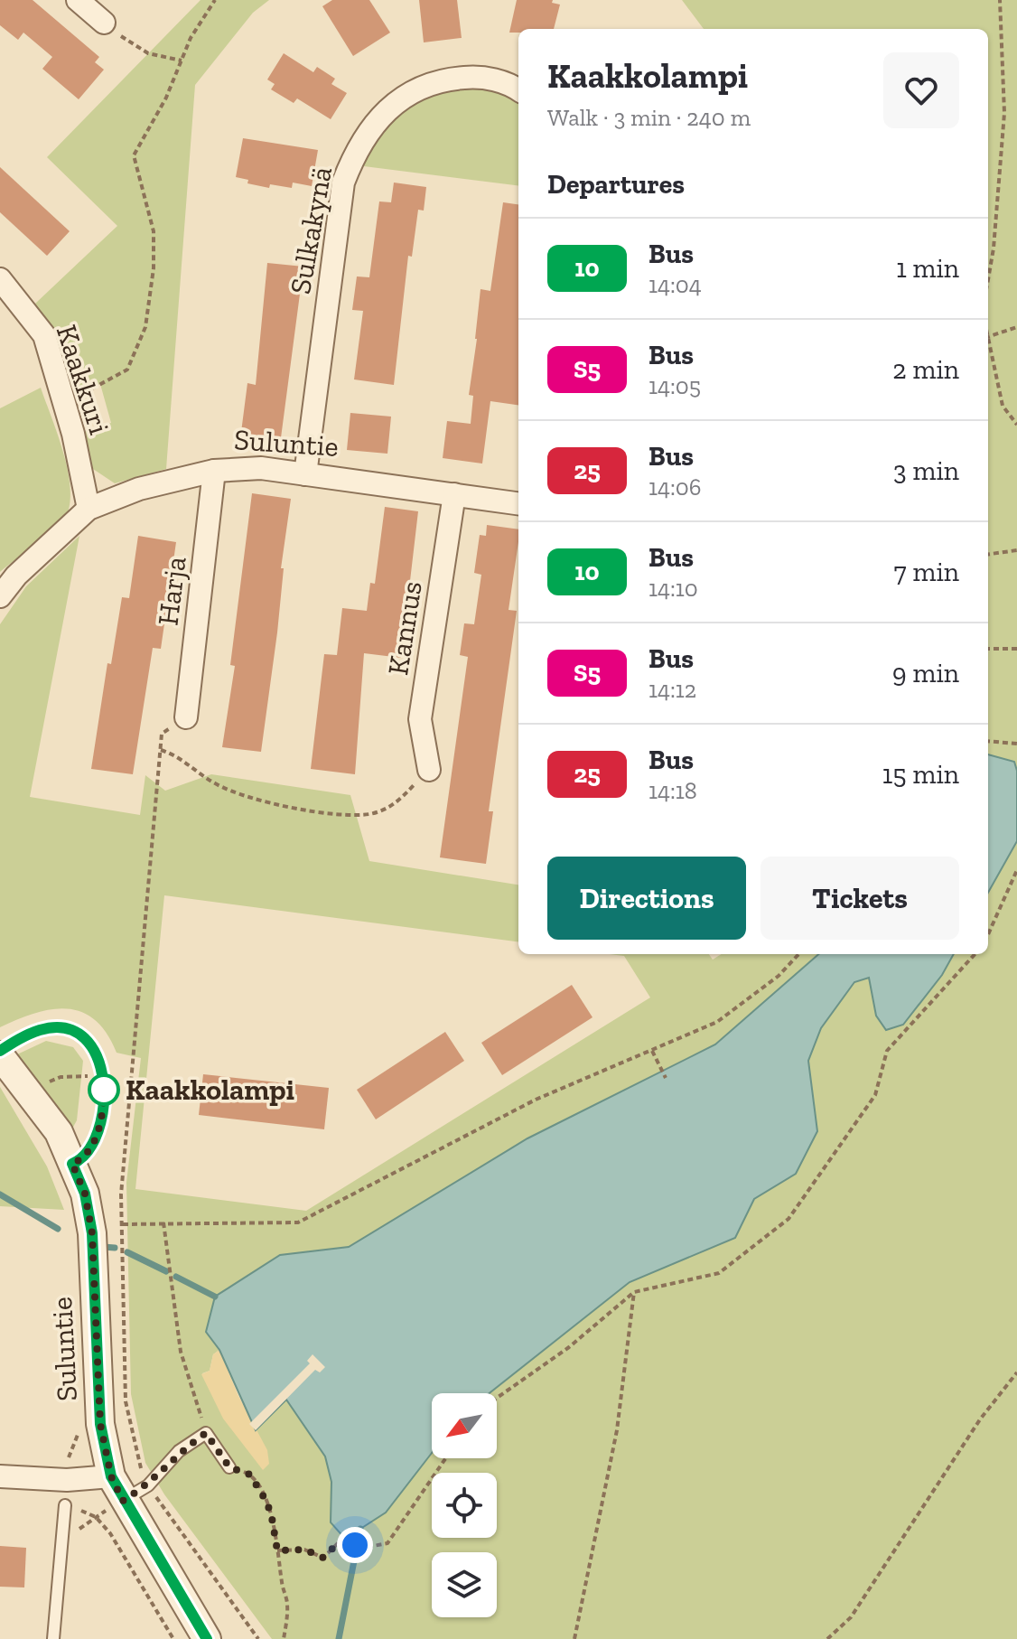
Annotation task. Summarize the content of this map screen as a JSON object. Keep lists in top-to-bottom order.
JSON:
{
  "streets": {
    "street": [
      "Sulkakynä",
      "Kaakkuri",
      "Suluntie",
      "Harja",
      "Kannus"
    ]
  },
  "crossings": [
    ["Sulkakynä", "Suluntie"],
    ["Kaakkuri", "Suluntie"],
    ["Suluntie", "Harja"],
    ["Suluntie", "Kannus"]
  ],
  "places": ["Kaakkolampi"],
  "lines": ["bus line 10"],
  "north": "bottom left",
  "page": {
    "heading": [
      ["Kaakkolampi", "Walk · 3 min · 240 m"],
      "Departures"
    ],
    "list": [
      {
        "mark": "10",
        "name": "Bus",
        "note": "14:04",
        "value": "1 min"
      },
      {
        "mark": "S5",
        "name": "Bus",
        "note": "14:05",
        "value": "2 min"
      },
      {
        "mark": "25",
        "name": "Bus",
        "note": "14:06",
        "value": "3 min"
      },
      {
        "mark": "10",
        "name": "Bus",
        "note": "14:10",
        "value": "7 min"
      },
      {
        "mark": "S5",
        "name": "Bus",
        "note": "14:12",
        "value": "9 min"
      },
      {
        "mark": "25",
        "name": "Bus",
        "note": "14:18",
        "value": "15 min"
      }
    ],
    "buttons": ["Directions", "Tickets"]
  }
}
